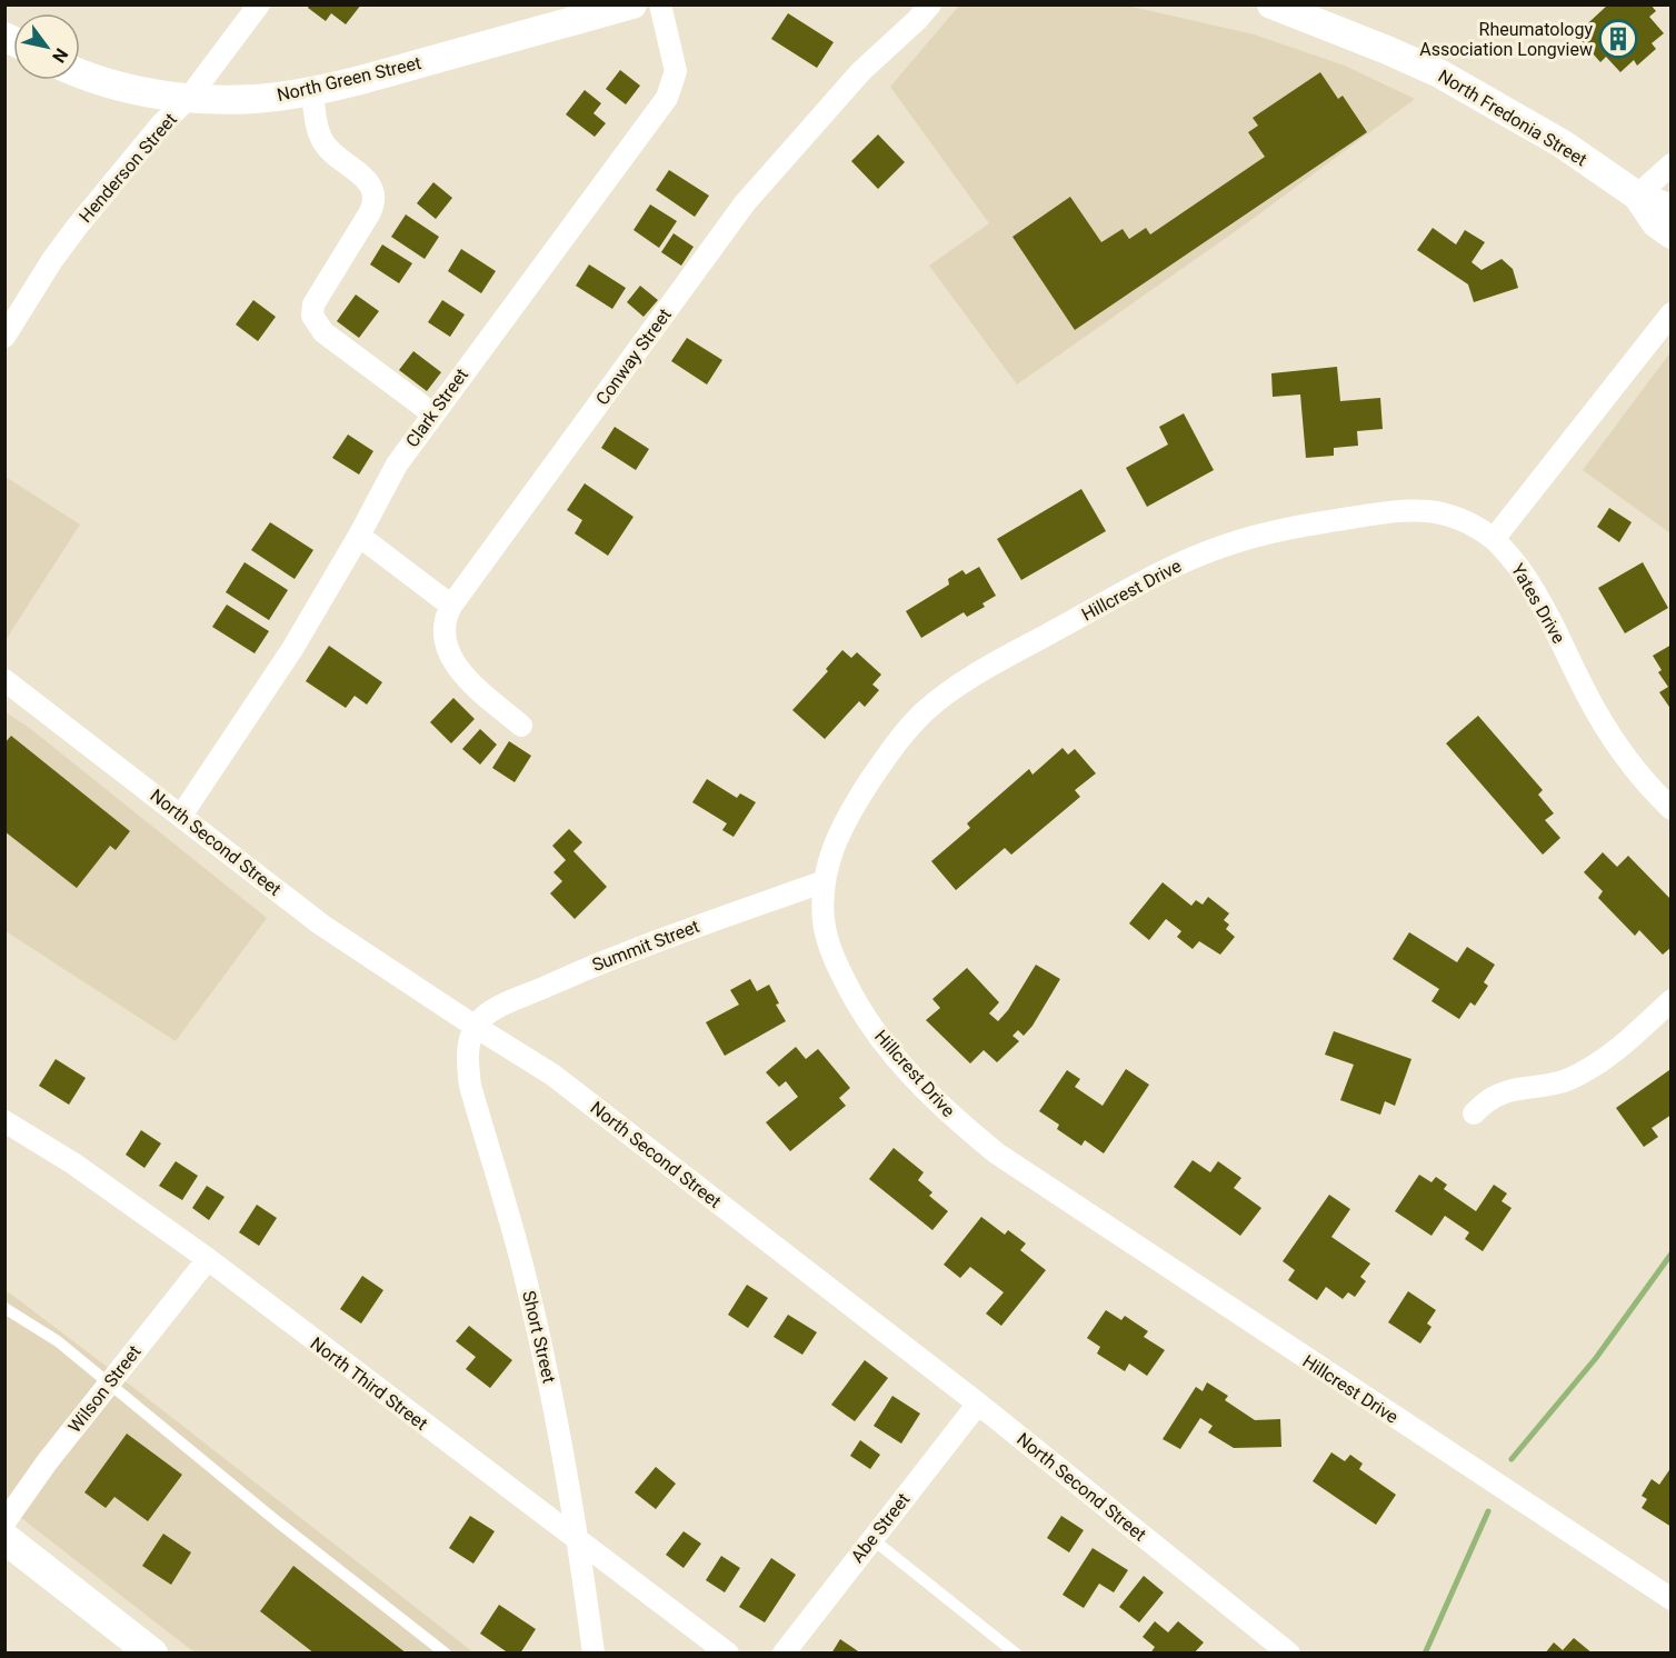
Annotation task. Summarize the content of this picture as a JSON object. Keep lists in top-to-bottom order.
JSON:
{
  "streets": {
    "street": [
      "North Green Street",
      "North Fredonia Street",
      "Henderson Street",
      "Conway Street",
      "Clark Street",
      "Hillcrest Drive",
      "Yates Drive",
      "North Second Street",
      "Summit Street",
      "Short Street",
      "North Third Street",
      "Wilson Street",
      "Abe Street"
    ]
  },
  "crossings": [
    ["North Green Street", "Henderson Street"],
    ["Clark Street", "North Second Street"],
    ["Hillcrest Drive", "Yates Drive"],
    ["Hillcrest Drive", "Summit Street"],
    ["North Second Street", "Summit Street"],
    ["North Second Street", "Short Street"],
    ["North Second Street", "Abe Street"],
    ["Summit Street", "Short Street"],
    ["Short Street", "North Third Street"],
    ["North Third Street", "Wilson Street"]
  ],
  "places": {
    "building": ["Rheumatology Association Longview"]
  },
  "north": "bottom right"
}
